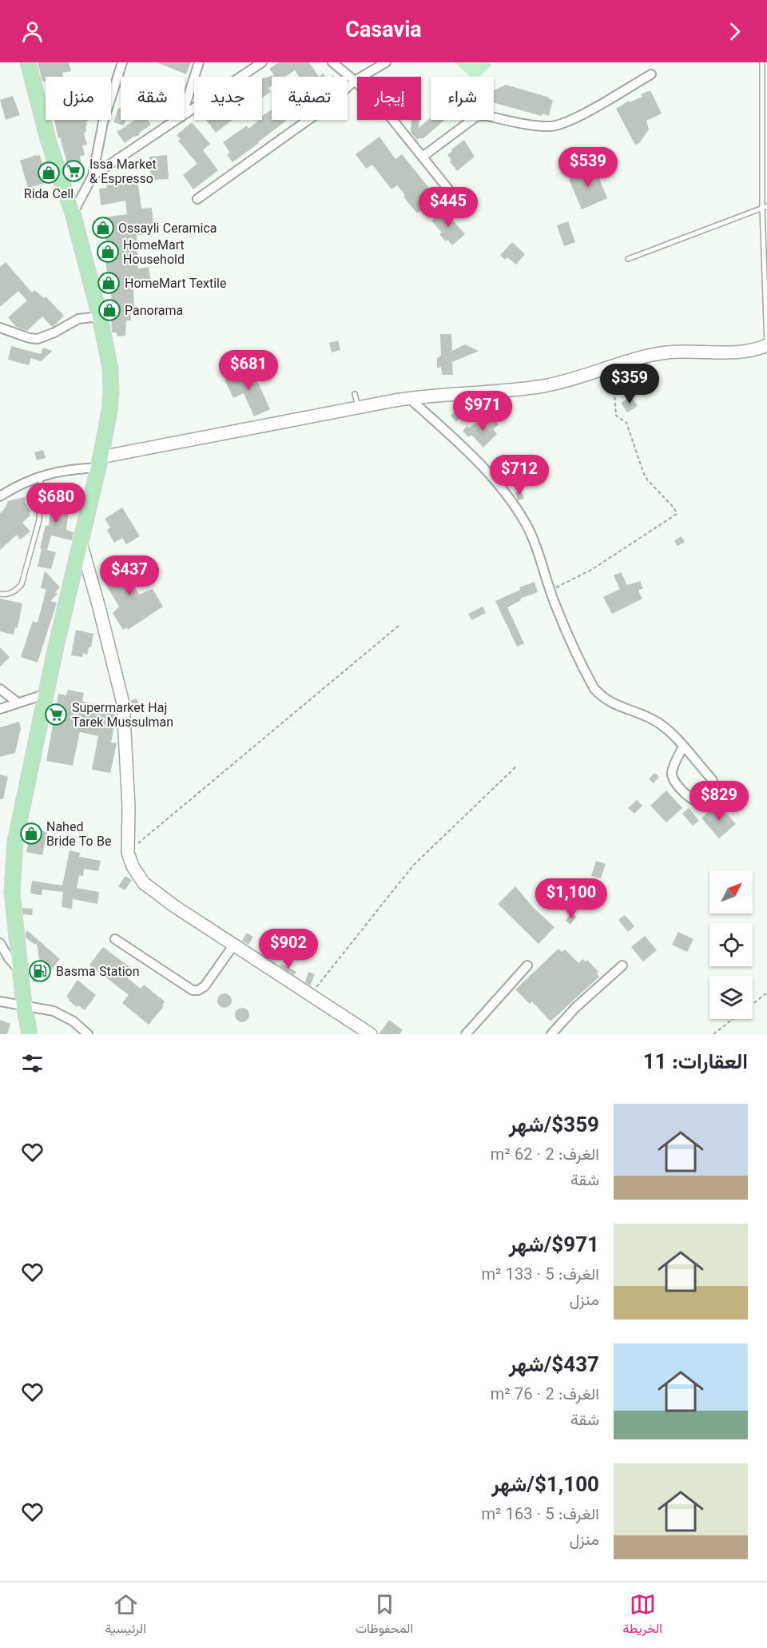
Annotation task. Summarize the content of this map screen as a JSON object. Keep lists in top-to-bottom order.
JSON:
{
  "places": {
    "supermarket": ["Issa Market & Espresso", "Supermarket Haj Tarek Mussulman"],
    "shop": [
      "Rida Cell",
      "Ossayli Ceramica",
      "HomeMart Household",
      "HomeMart Textile",
      "Panorama",
      "Nahed Bride To Be"
    ],
    "fuel station": ["Basma Station"]
  },
  "north": "top right",
  "page": {
    "header": "Casavia",
    "chip": [
      "شراء",
      "إيجار",
      "تصفية",
      "جديد",
      "شقة",
      "منزل"
    ],
    "price": [
      "$539",
      "$445",
      "$681",
      "$359",
      "$971",
      "$712",
      "$680",
      "$437",
      "$829",
      "$1,100",
      "$902"
    ],
    "heading": "العقارات: 11",
    "list": [
      {
        "name": "$359/شهر",
        "note": "الغرف: 2 · 62 m² · شقة"
      },
      {
        "name": "$971/شهر",
        "note": "الغرف: 5 · 133 m² · منزل"
      },
      {
        "name": "$437/شهر",
        "note": "الغرف: 2 · 76 m² · شقة"
      },
      {
        "name": "$1,100/شهر",
        "note": "الغرف: 5 · 163 m² · منزل"
      }
    ],
    "tabs": ["الخريطة", "المحفوظات", "الرئيسية"]
  }
}
